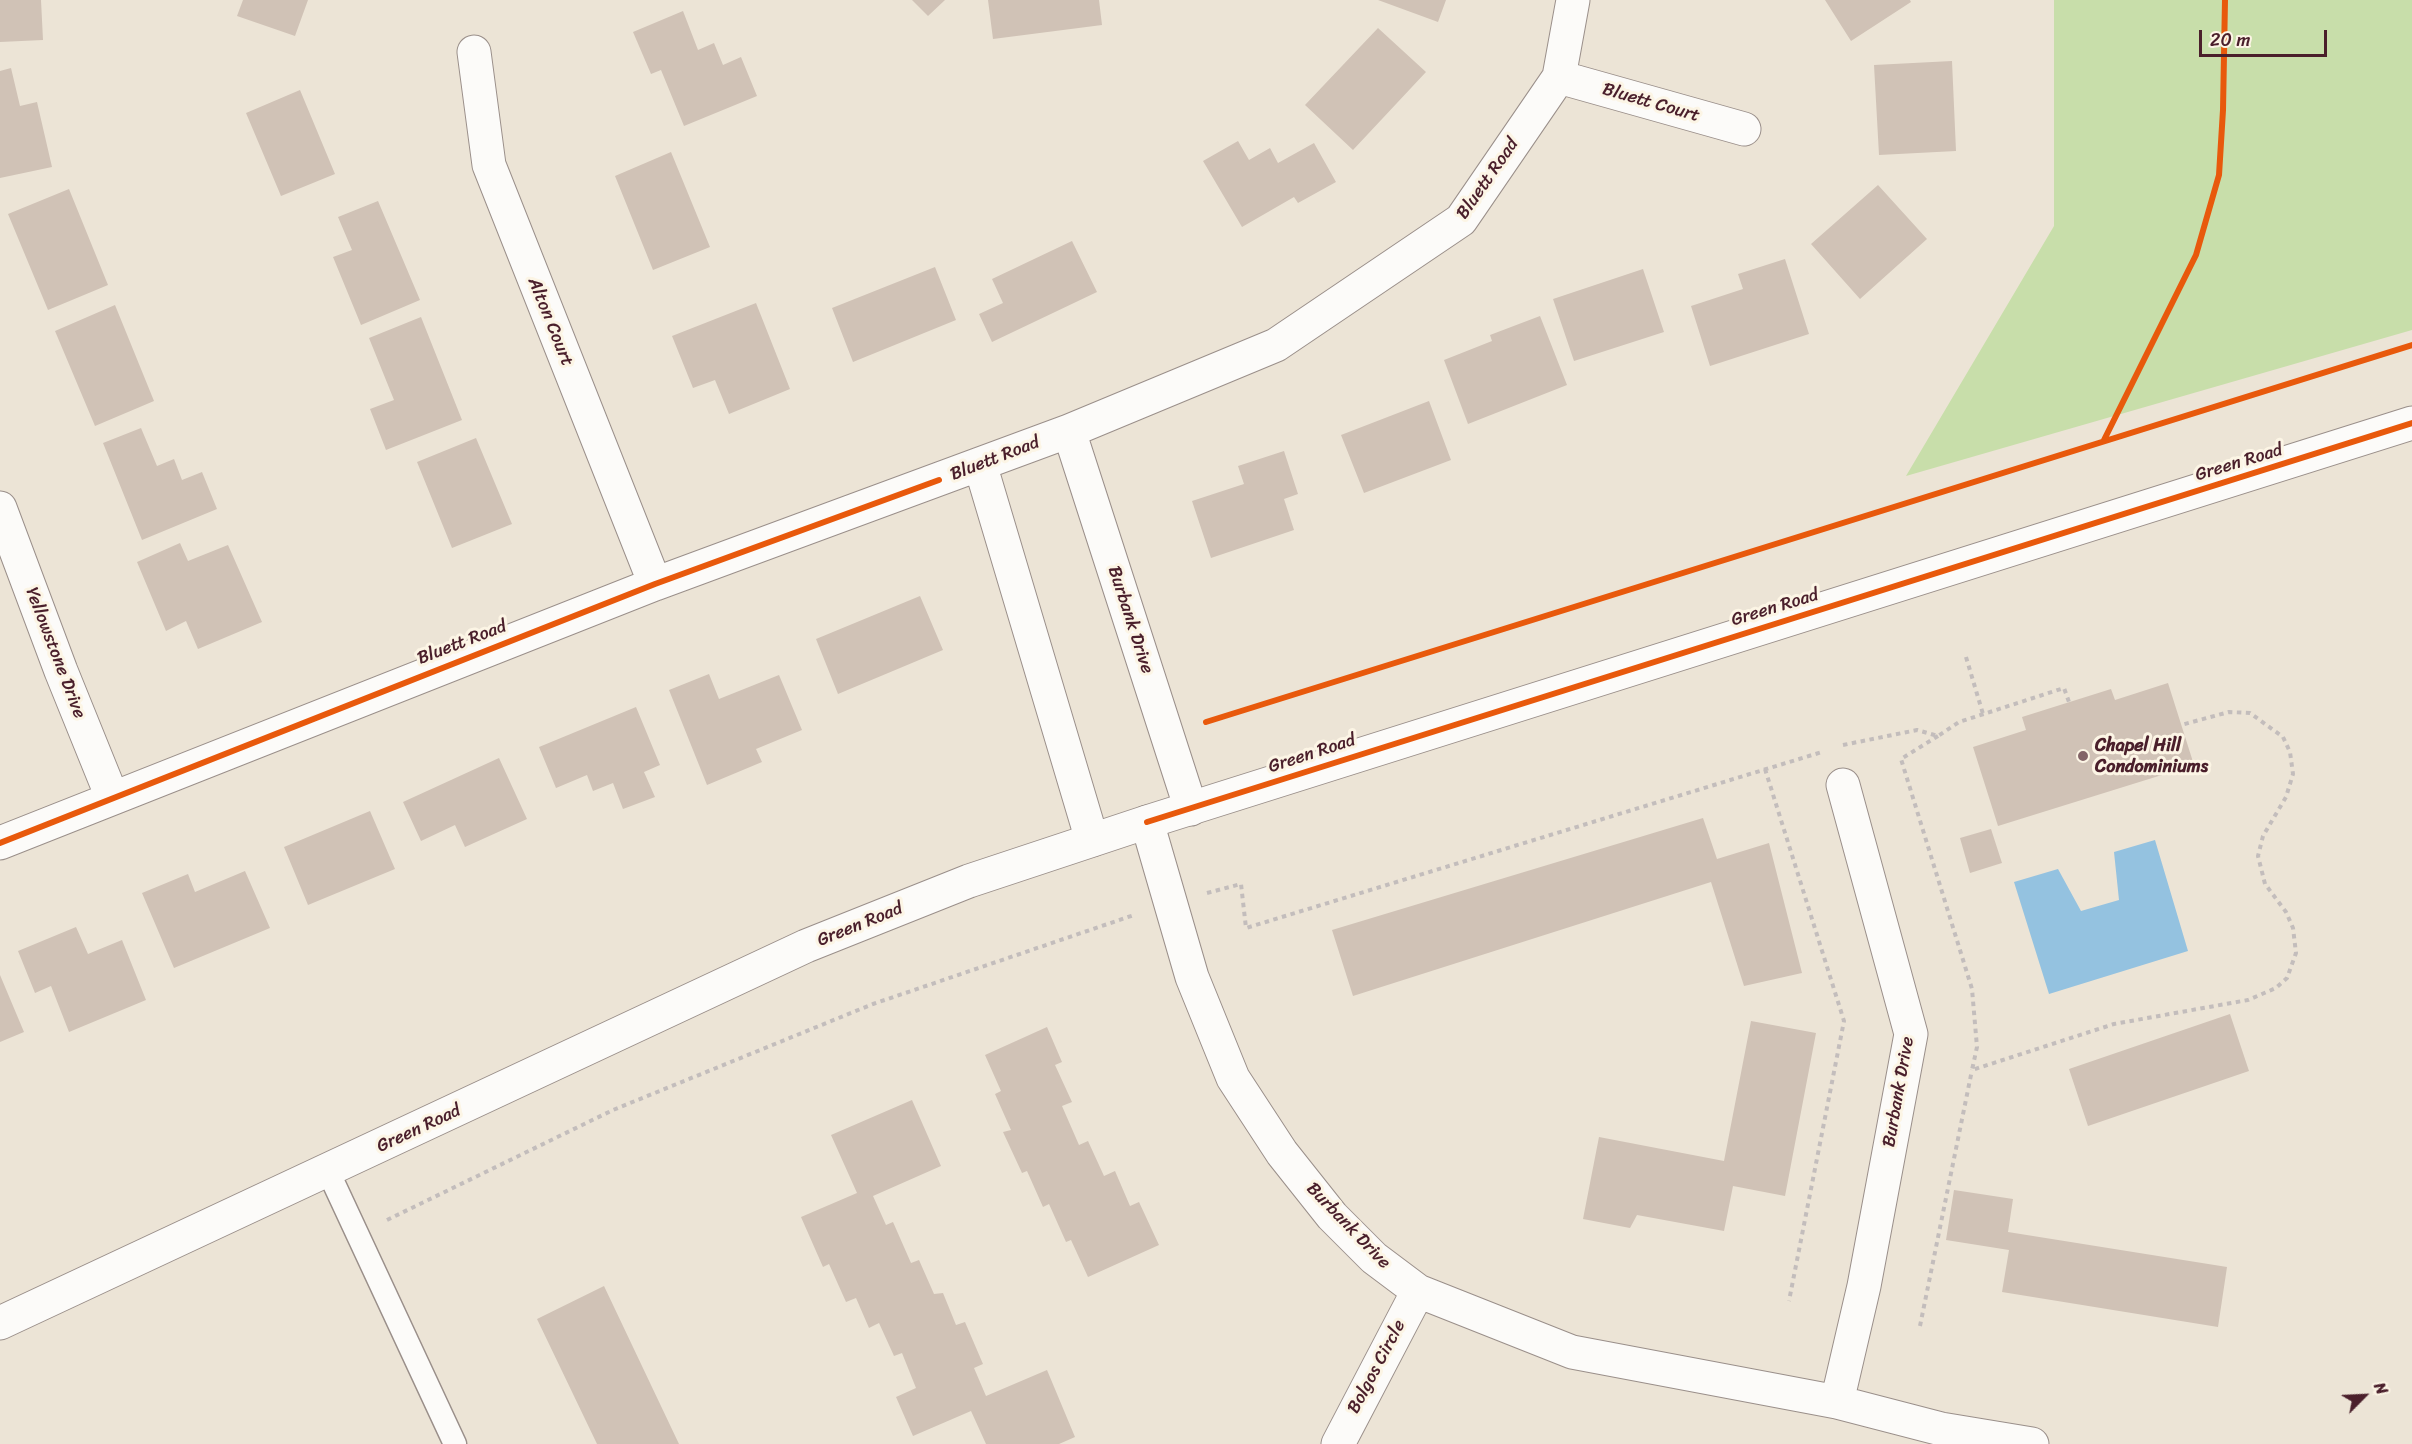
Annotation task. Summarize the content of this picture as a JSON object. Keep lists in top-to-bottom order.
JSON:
{
  "streets": {
    "street": [
      "Bluett Court",
      "Bluett Road",
      "Alton Court",
      "Green Road",
      "Burbank Drive",
      "Yellowstone Drive",
      "Bolgos Circle"
    ]
  },
  "crossings": [
    ["Bluett Court", "Bluett Road"],
    ["Bluett Road", "Alton Court"],
    ["Bluett Road", "Burbank Drive"],
    ["Bluett Road", "Yellowstone Drive"],
    ["Green Road", "Burbank Drive"],
    ["Burbank Drive", "Bolgos Circle"]
  ],
  "places": ["Chapel Hill Condominiums"],
  "scale_bar": "20 m",
  "north": "top right"
}
